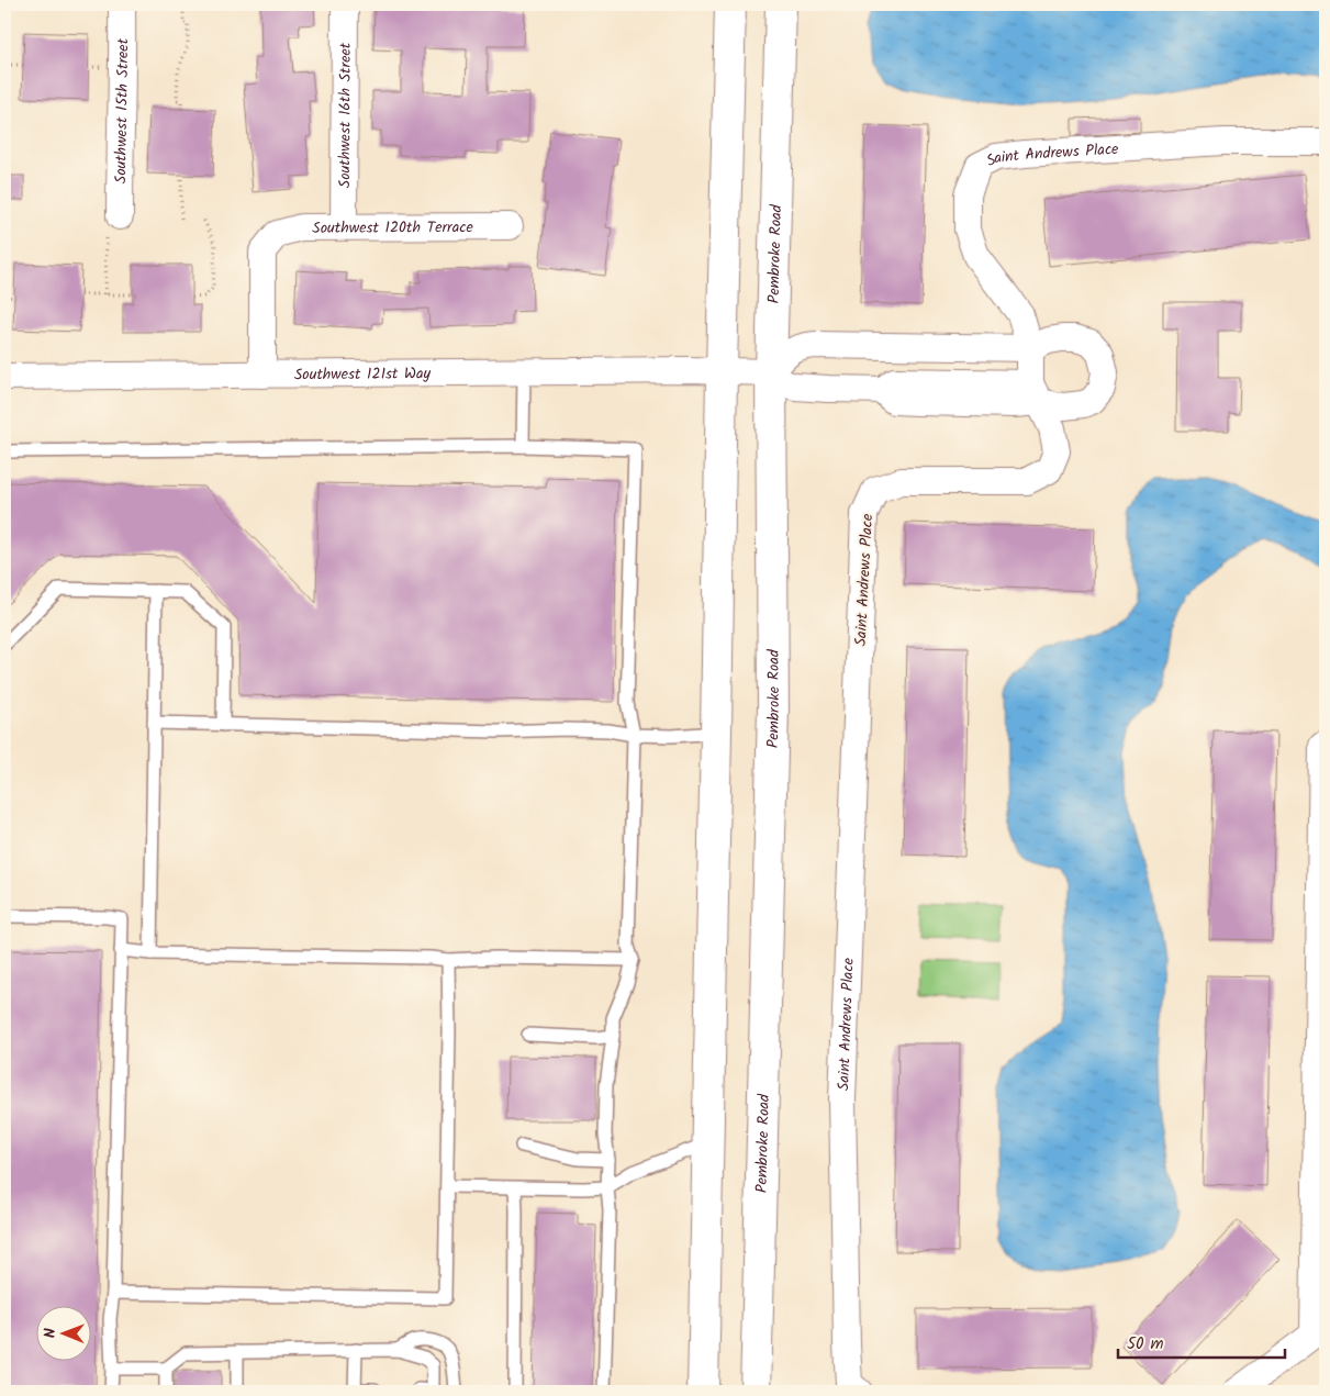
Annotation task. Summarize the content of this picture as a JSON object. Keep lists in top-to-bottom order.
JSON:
{
  "streets": {
    "main road": ["Pembroke Road"],
    "street": [
      "Southwest 15th Street",
      "Southwest 16th Street",
      "Saint Andrews Place",
      "Southwest 120th Terrace",
      "Southwest 121st Way"
    ]
  },
  "crossings": [
    ["Southwest 16th Street", "Southwest 120th Terrace"],
    ["Southwest 120th Terrace", "Southwest 121st Way"],
    ["Pembroke Road", "Southwest 121st Way"]
  ],
  "scale_bar": "50 m",
  "north": "left"
}
